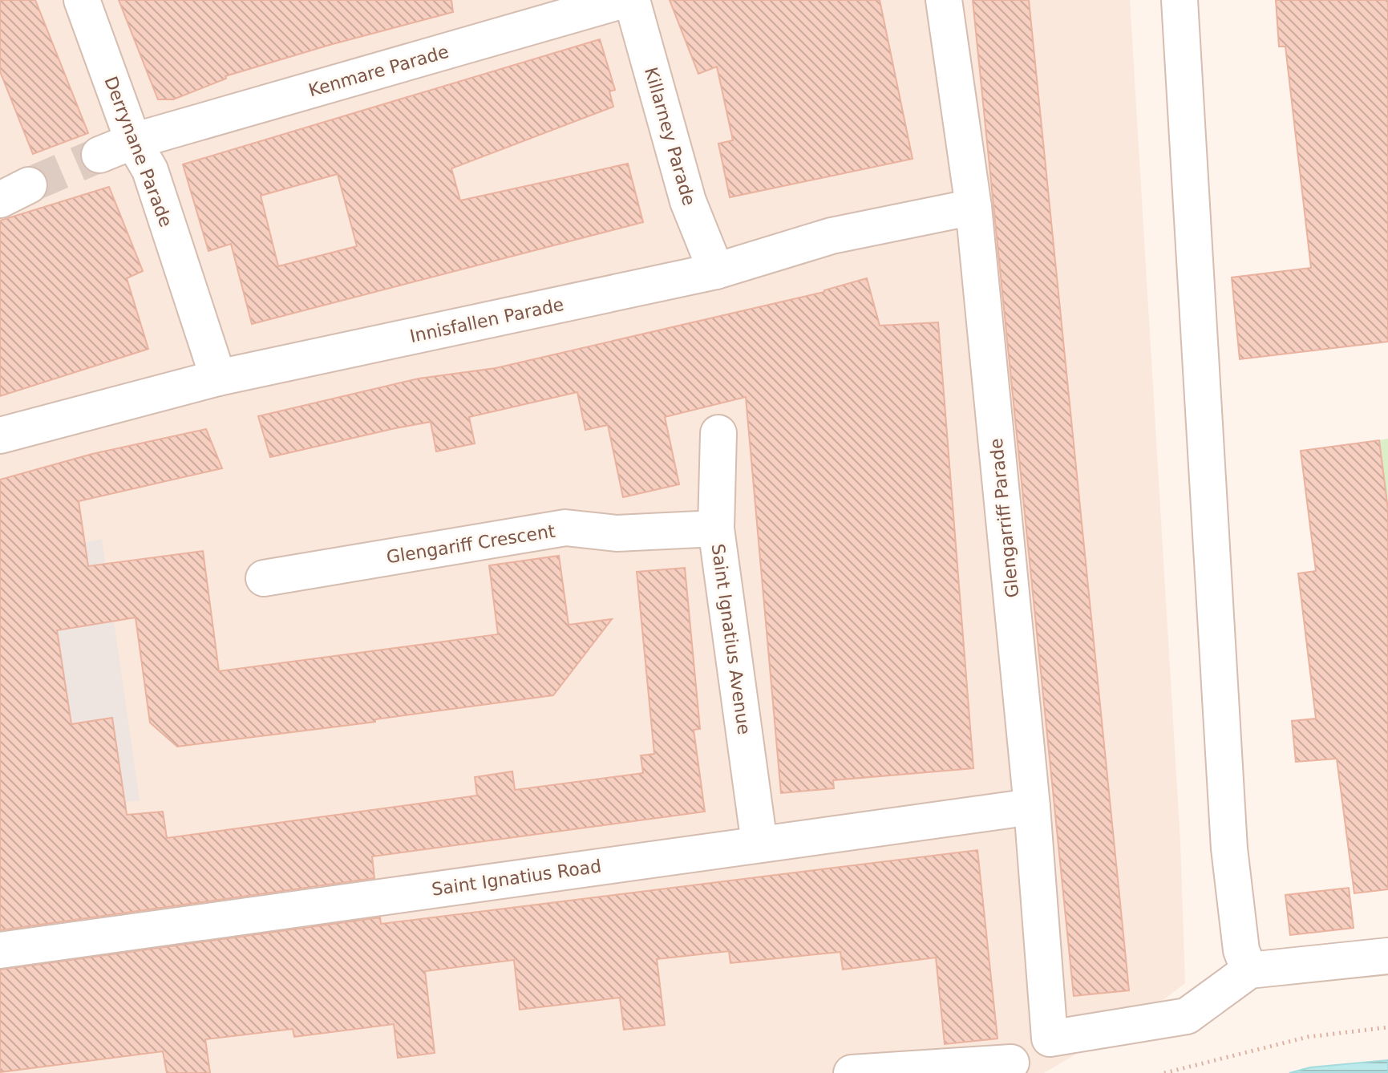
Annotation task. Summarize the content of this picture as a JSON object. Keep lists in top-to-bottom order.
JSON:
{
  "streets": {
    "street": [
      "Kenmare Parade",
      "Killarney Parade",
      "Derrynane Parade",
      "Innisfallen Parade",
      "Glengarriff Parade",
      "Glengariff Crescent",
      "Saint Ignatius Avenue",
      "Saint Ignatius Road"
    ]
  },
  "crossings": [
    ["Kenmare Parade", "Derrynane Parade"],
    ["Killarney Parade", "Innisfallen Parade"],
    ["Derrynane Parade", "Innisfallen Parade"],
    ["Innisfallen Parade", "Glengarriff Parade"],
    ["Glengarriff Parade", "Saint Ignatius Road"],
    ["Glengariff Crescent", "Saint Ignatius Avenue"],
    ["Saint Ignatius Avenue", "Saint Ignatius Road"]
  ]
}
